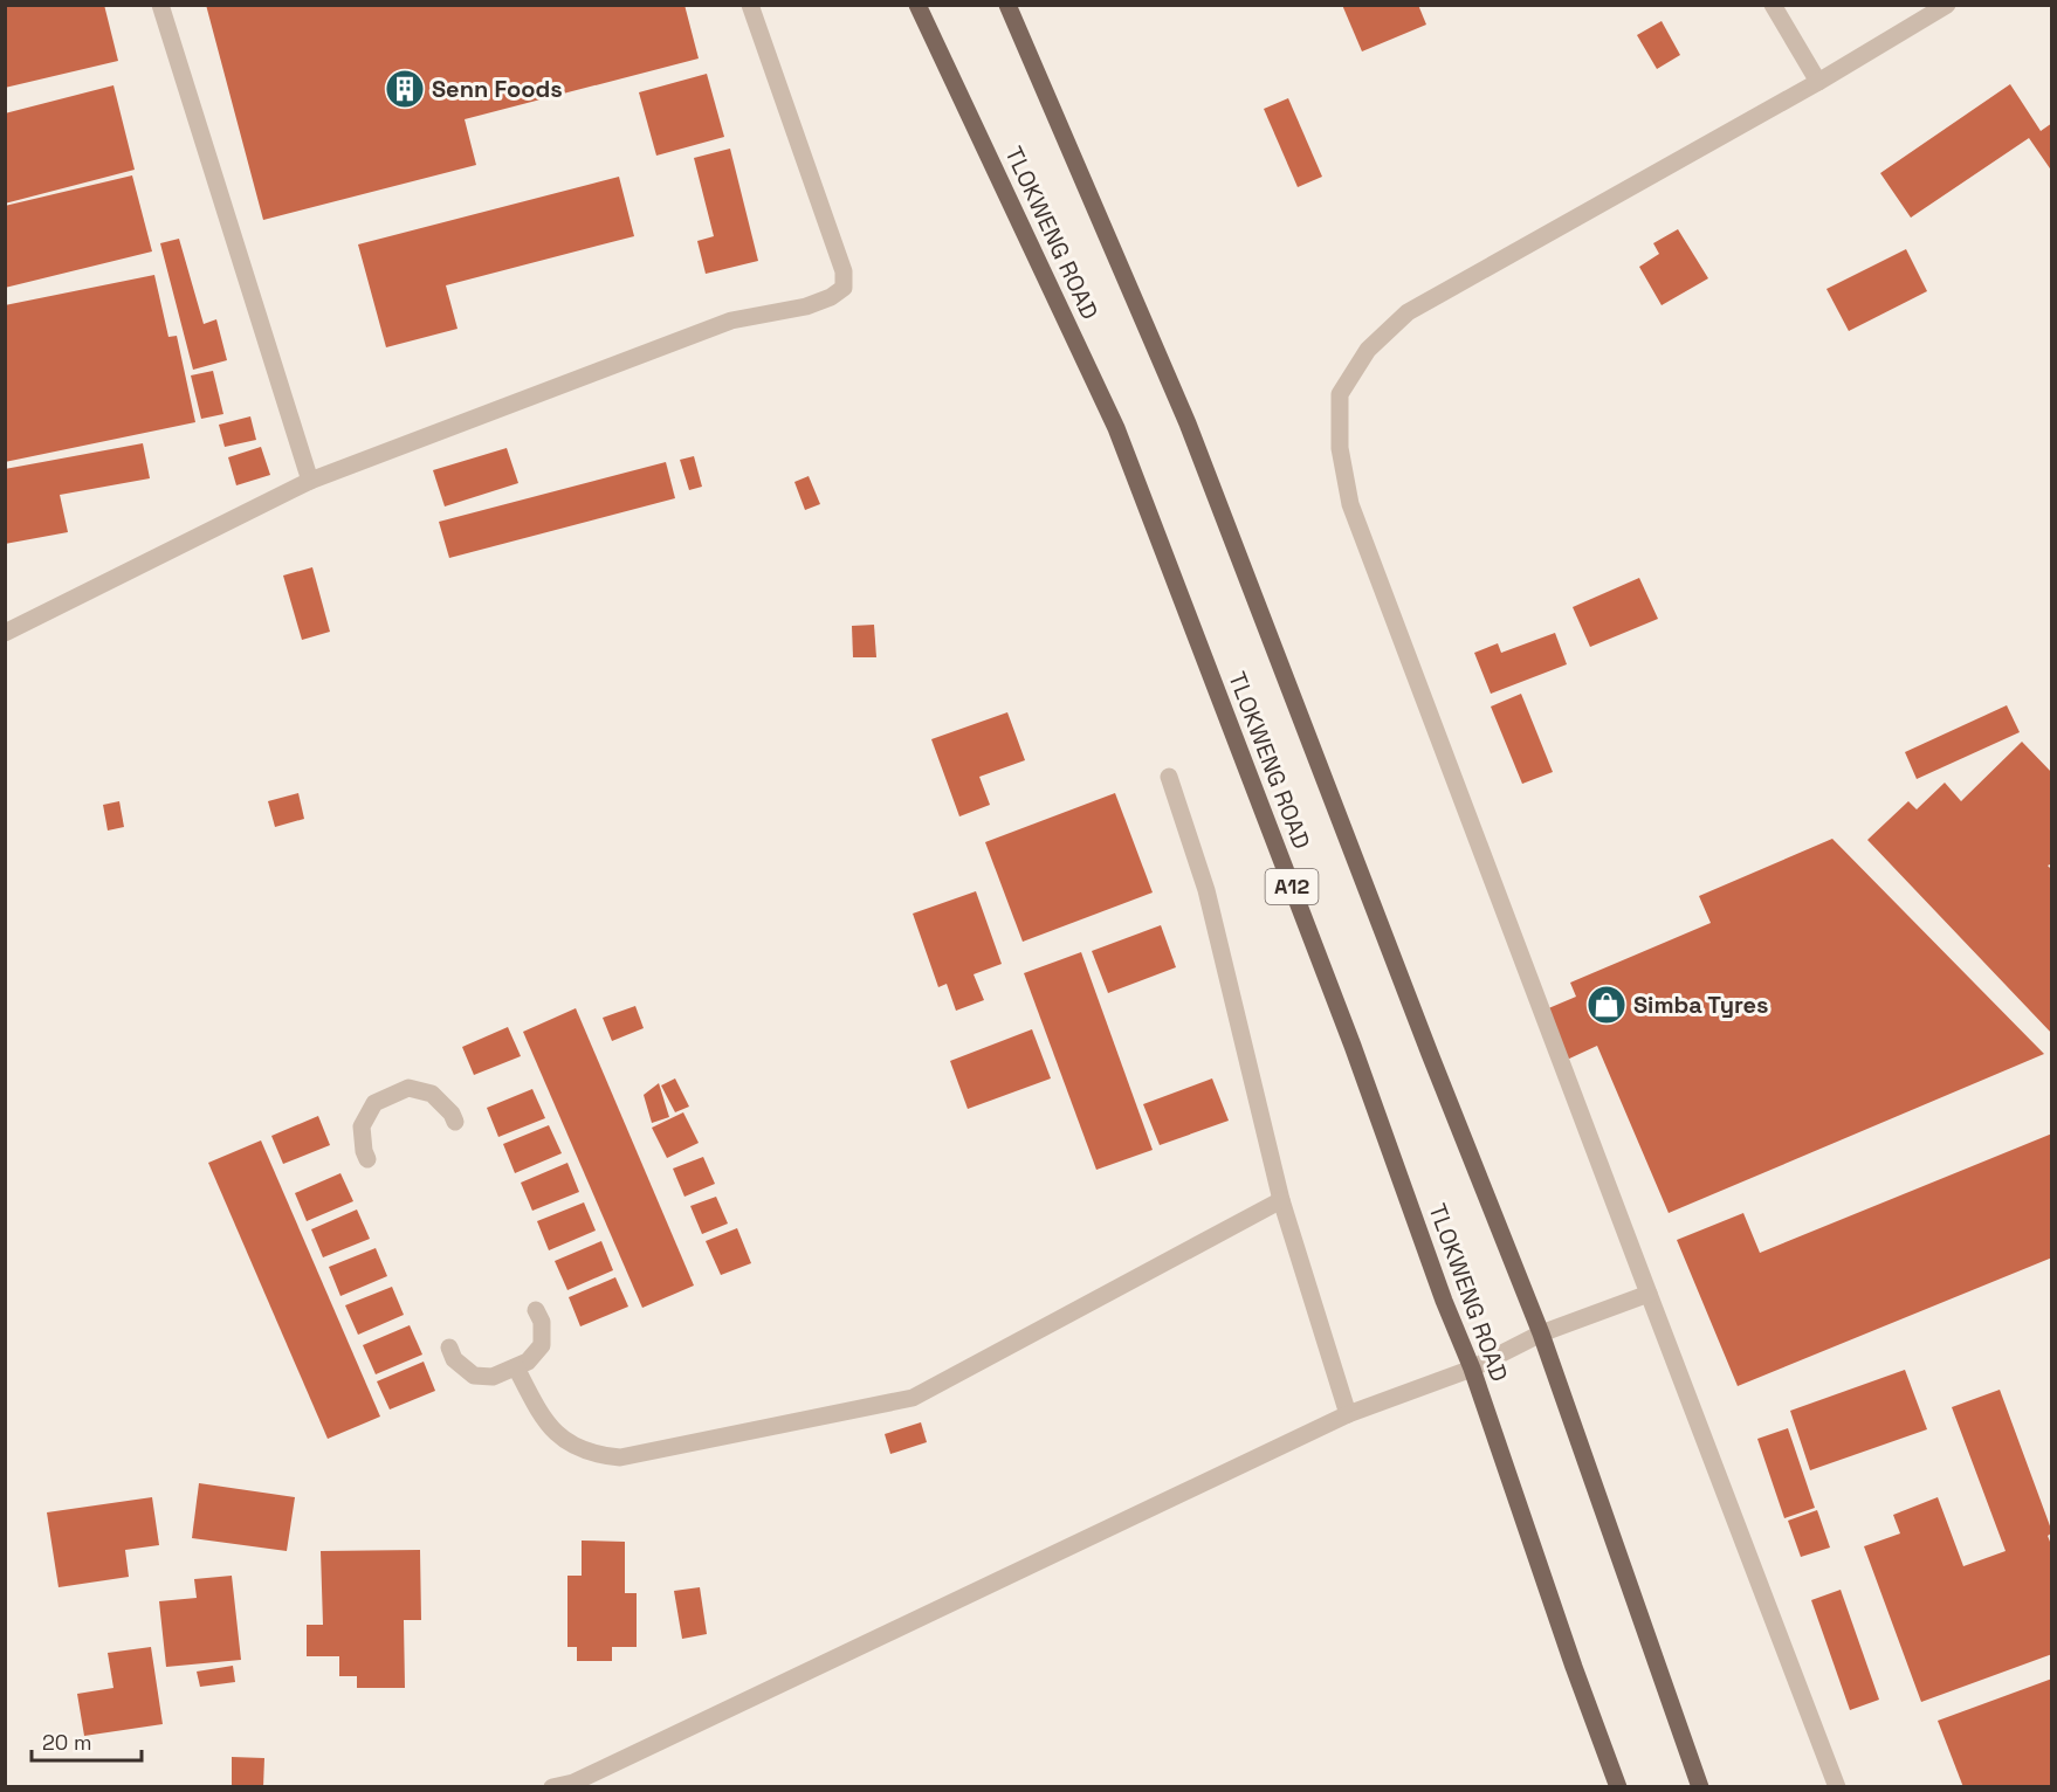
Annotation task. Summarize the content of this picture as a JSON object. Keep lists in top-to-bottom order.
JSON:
{
  "streets": {
    "main road": ["TLOKWENG ROAD", "A12"]
  },
  "places": {
    "building": ["Senn Foods"],
    "shop": ["Simba Tyres"]
  },
  "scale_bar": "20 m"
}
